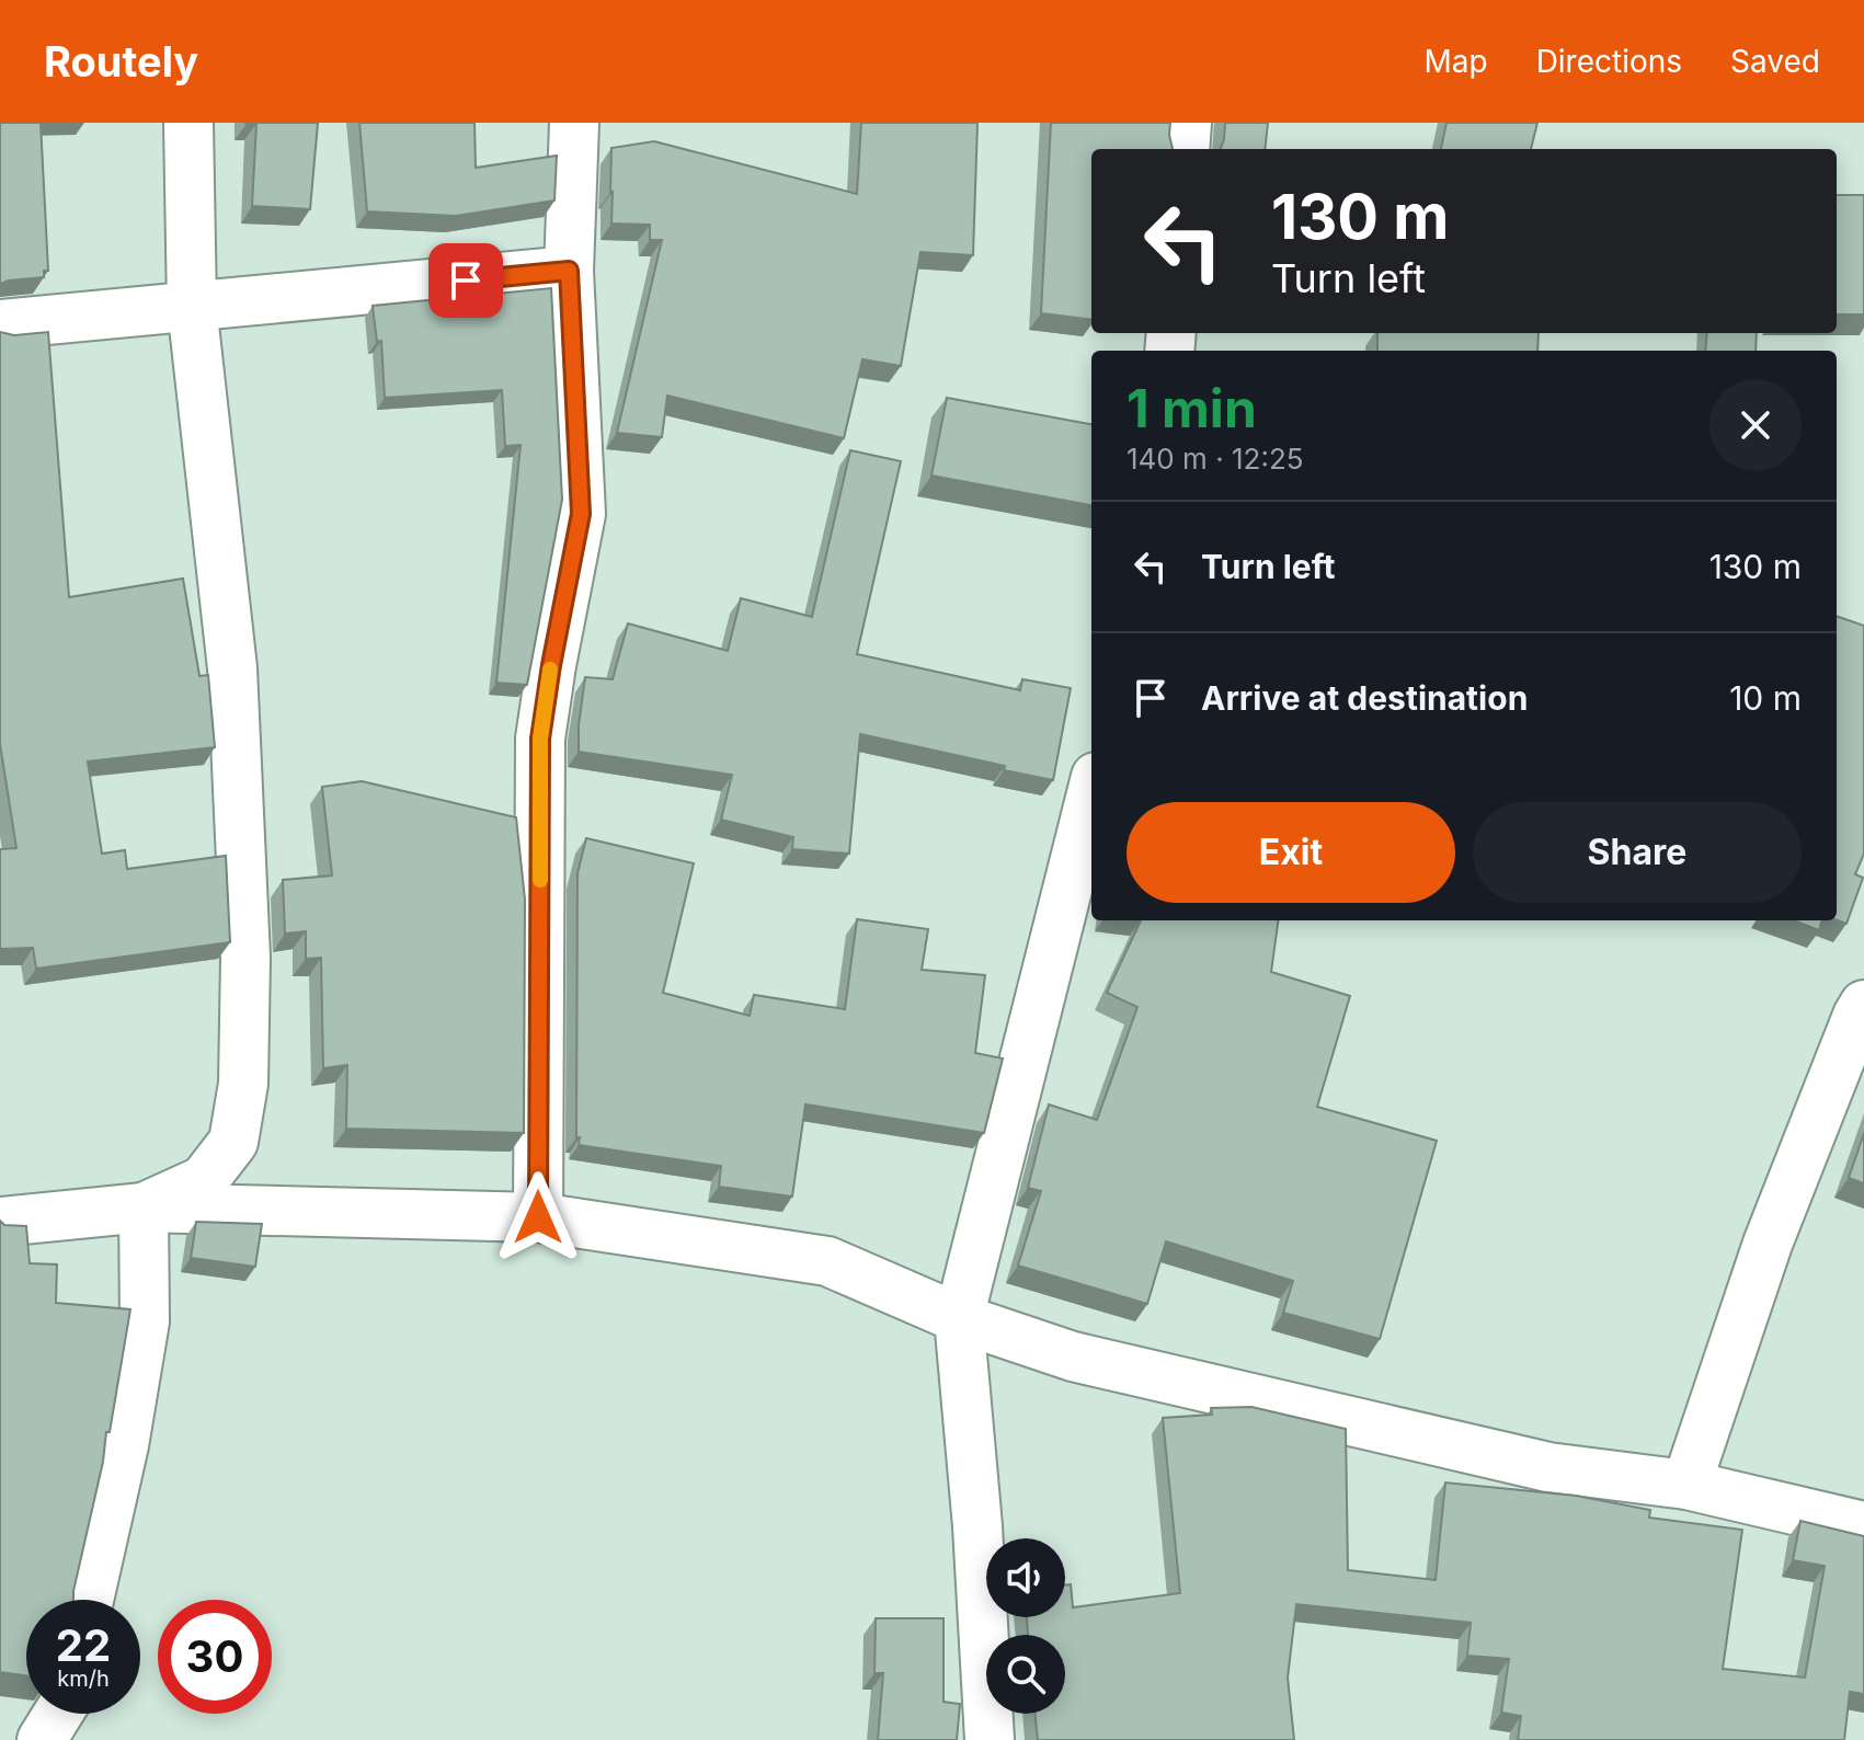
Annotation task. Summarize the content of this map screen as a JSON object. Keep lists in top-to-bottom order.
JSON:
{
  "page": {
    "header": "Routely",
    "nav": ["Map", "Directions", "Saved"],
    "turn": ["130 m", "Turn left"],
    "heading": ["1 min", "140 m · 12:25"],
    "list": [
      {
        "name": "Turn left",
        "value": "130 m"
      },
      {
        "name": "Arrive at destination",
        "value": "10 m"
      }
    ],
    "buttons": ["Exit", "Share"],
    "speed": "22 km/h",
    "limit": "30"
  }
}
